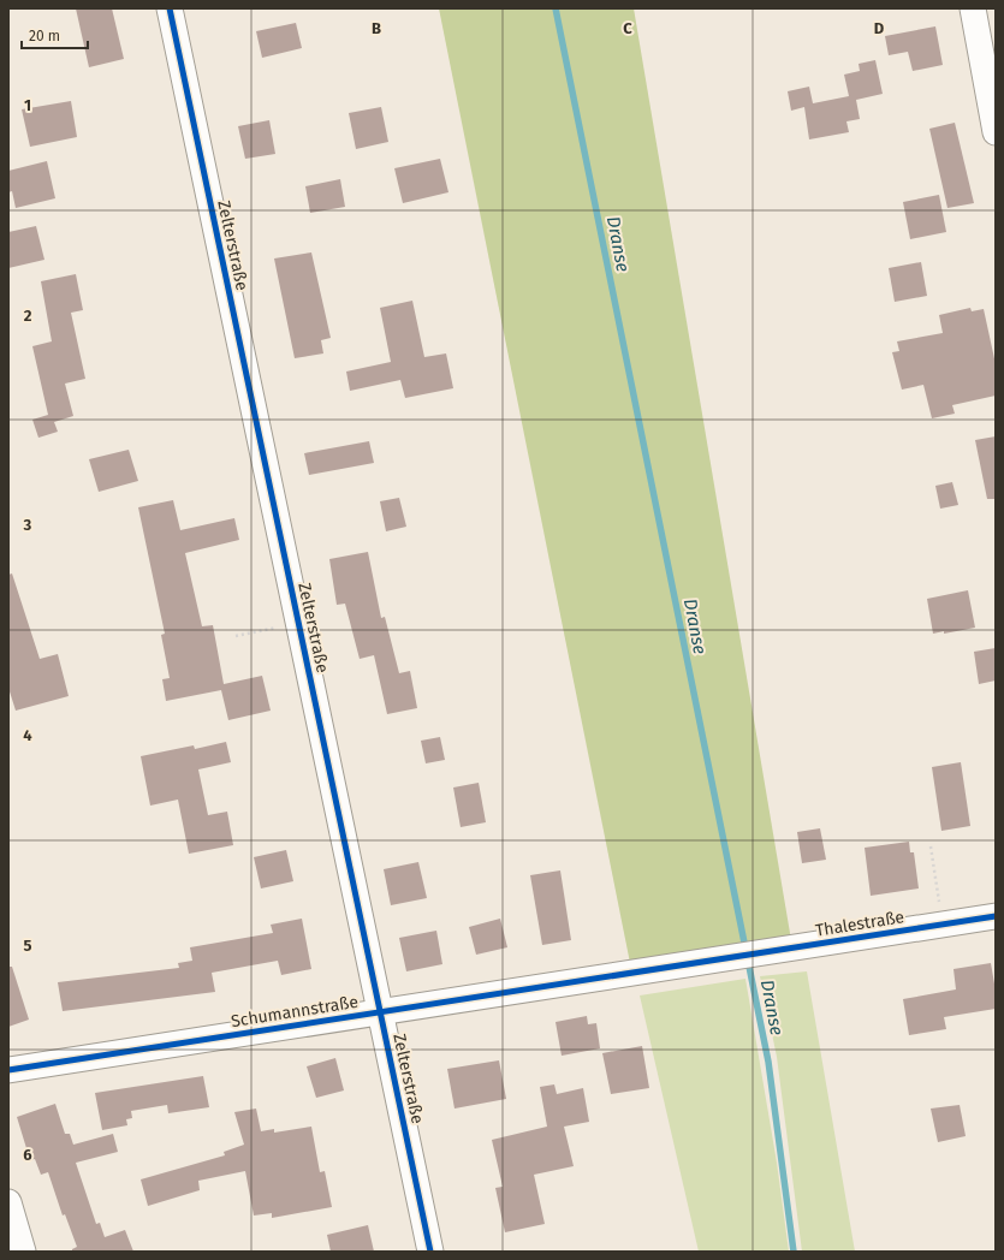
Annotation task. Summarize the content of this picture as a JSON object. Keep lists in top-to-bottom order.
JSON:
{
  "streets": {
    "street": ["Zelterstraße", "Thalestraße", "Schumannstraße"]
  },
  "crossings": [
    ["Zelterstraße", "Schumannstraße"],
    ["Thalestraße", "Schumannstraße"]
  ],
  "water": ["Dranse"],
  "scale_bar": "20 m",
  "grid": {
    "columns": ["B", "C", "D"],
    "rows": [
      "1",
      "2",
      "3",
      "4",
      "5",
      "6"
    ]
  }
}
